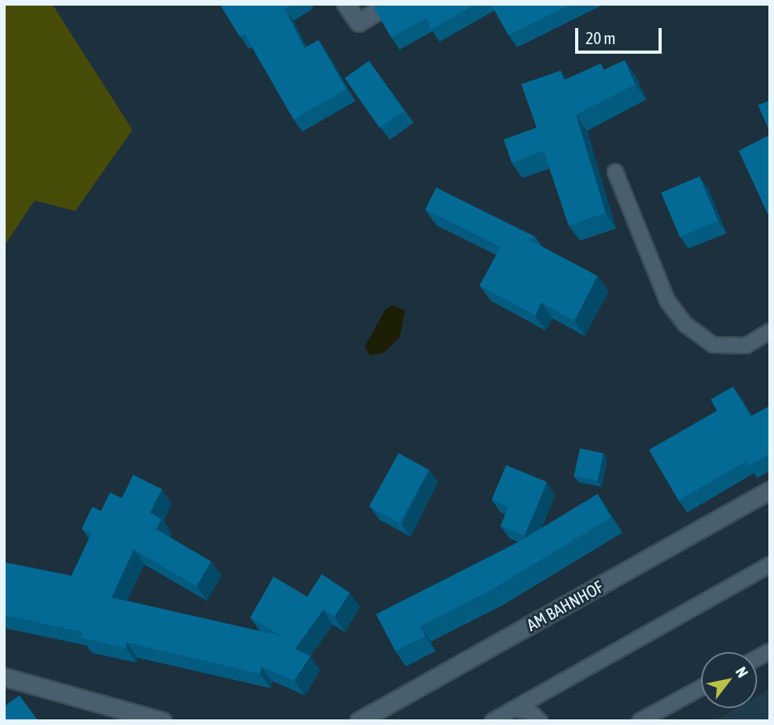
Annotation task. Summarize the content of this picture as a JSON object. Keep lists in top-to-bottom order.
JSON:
{
  "streets": {
    "street": ["AM BAHNHOF"]
  },
  "scale_bar": "20 m",
  "north": "top right"
}
